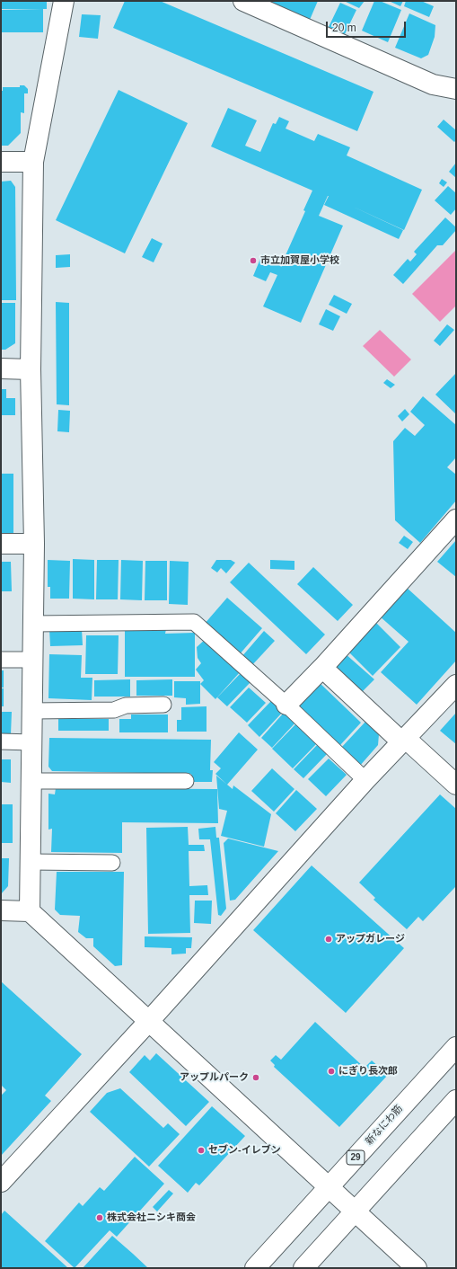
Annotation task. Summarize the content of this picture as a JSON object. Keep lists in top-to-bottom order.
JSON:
{
  "streets": {
    "street": ["新なにわ筋", "29"]
  },
  "places": [
    "市立加賀屋小学校",
    "アップガレージ",
    "にぎり長次郎",
    "アップルパーク",
    "セブン-イレブン",
    "株式会社ニシキ商会"
  ],
  "scale_bar": "20 m"
}
